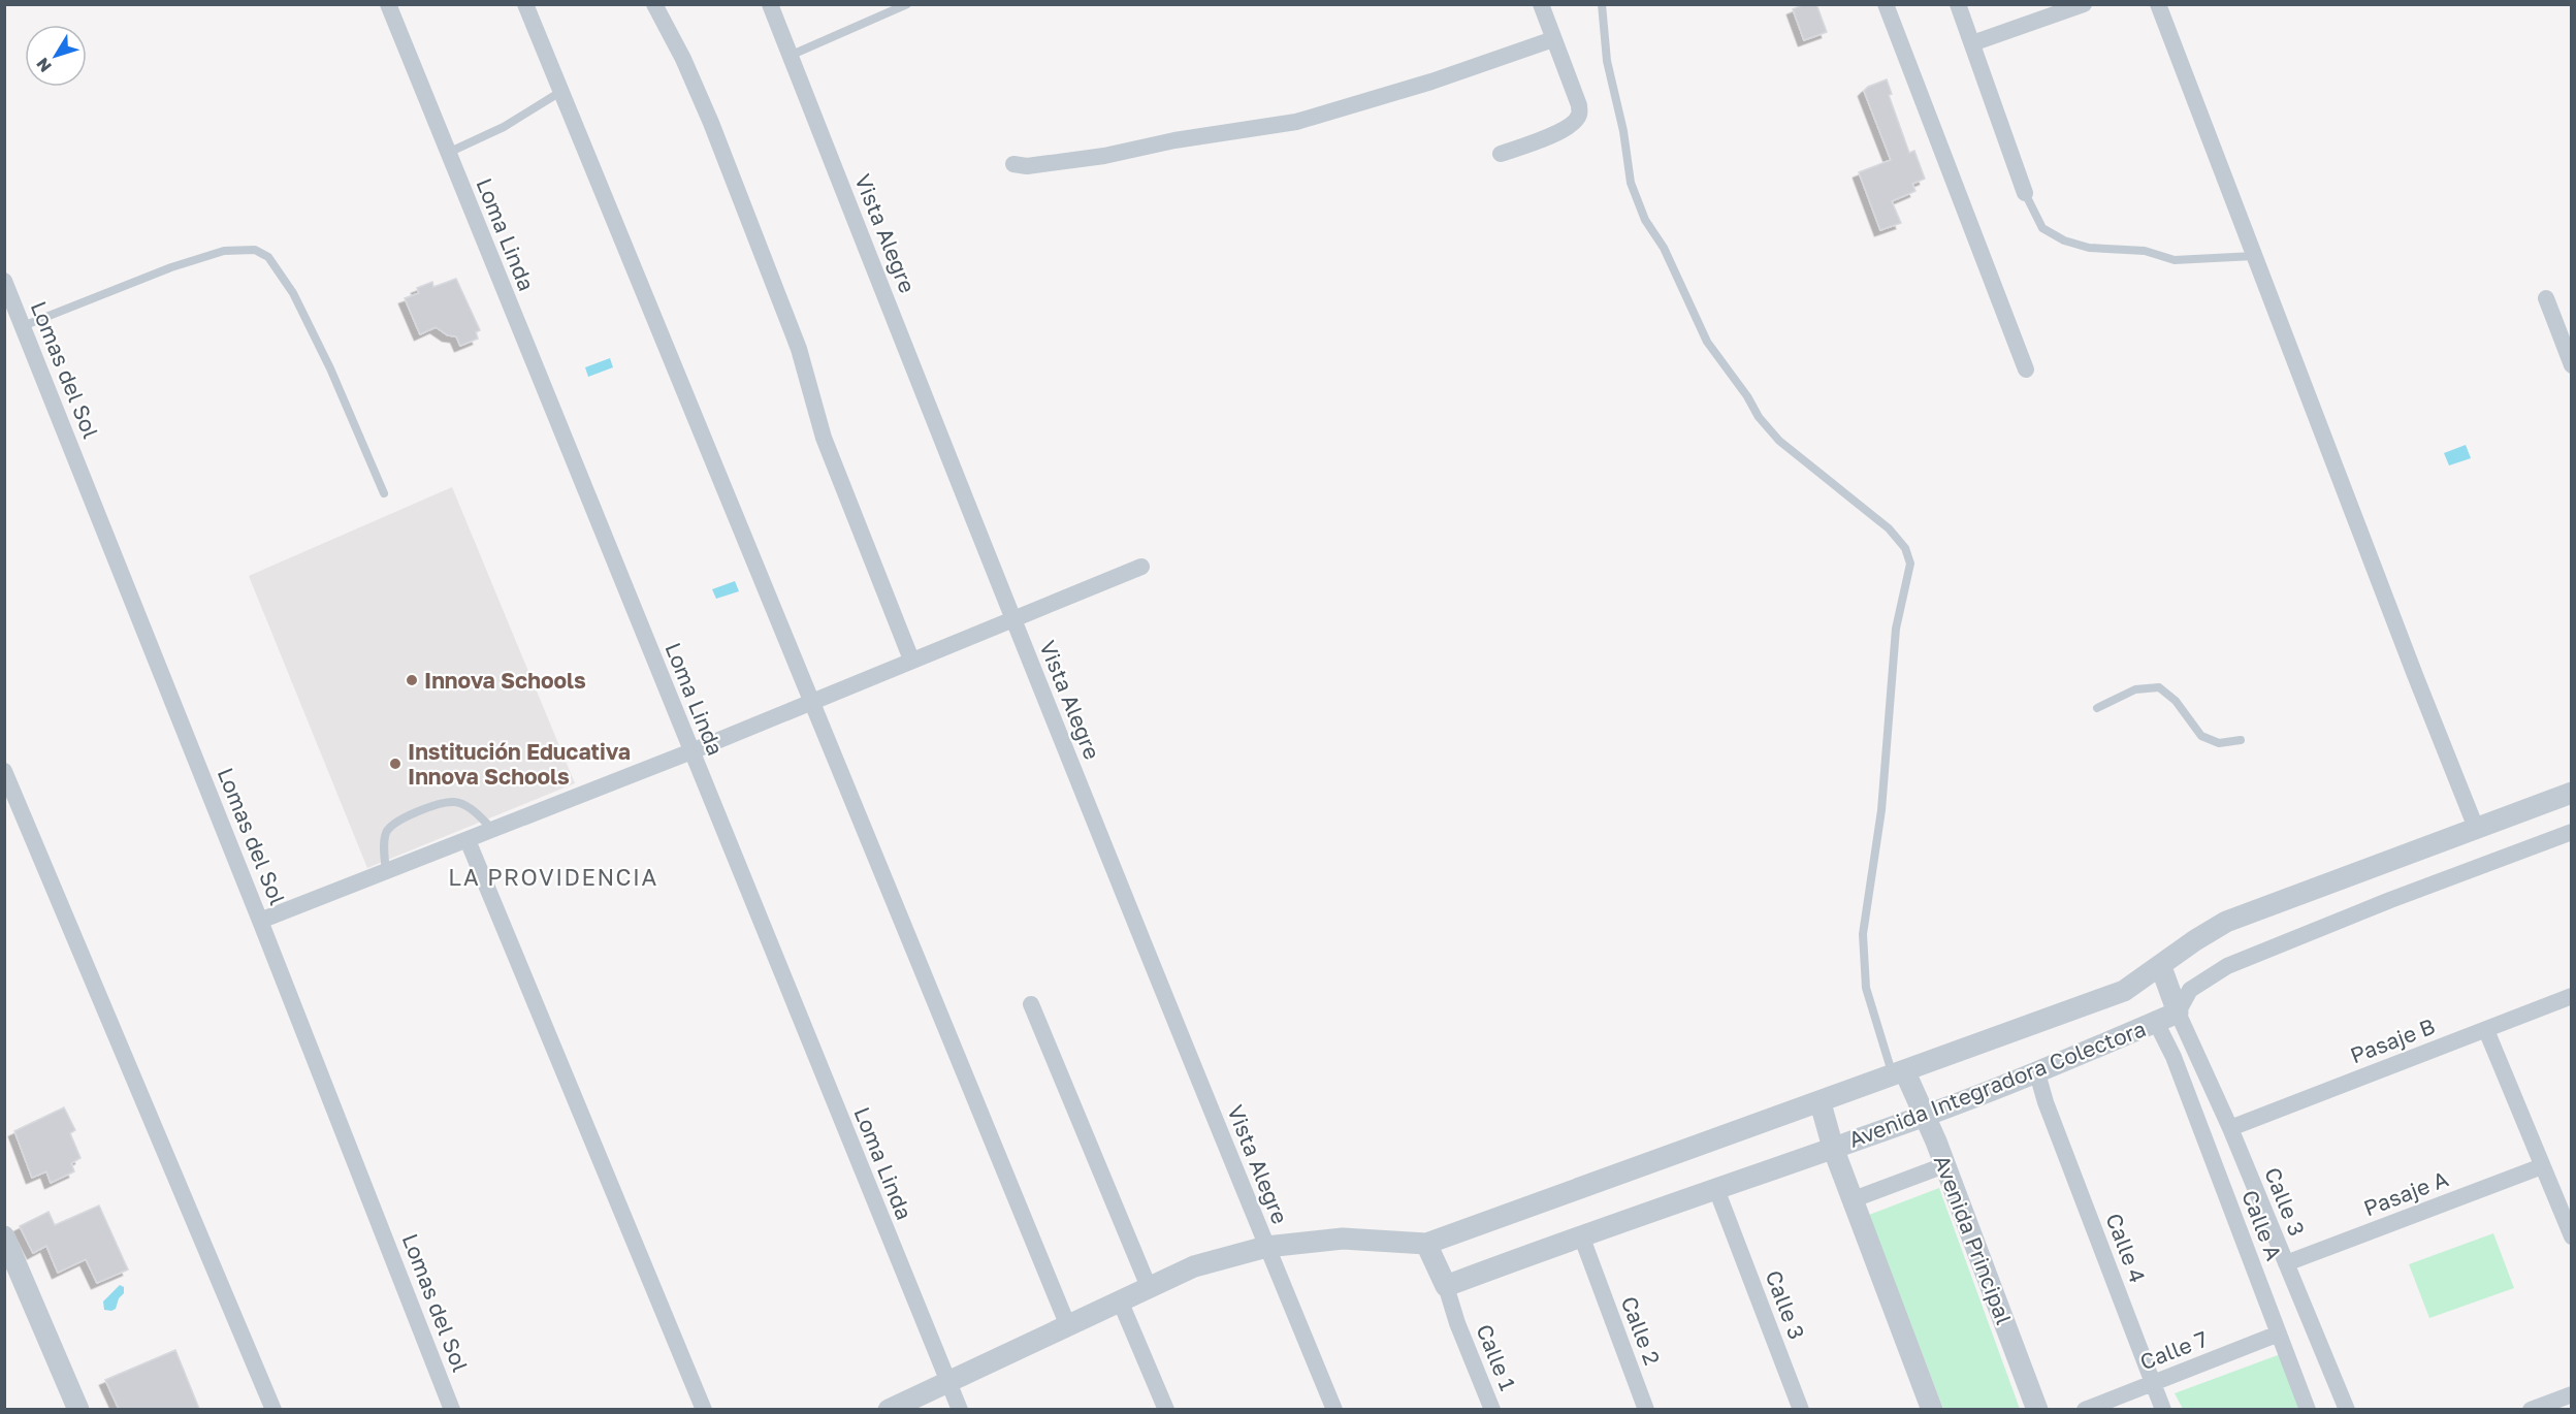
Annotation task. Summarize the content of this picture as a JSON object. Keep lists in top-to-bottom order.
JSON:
{
  "streets": {
    "street": [
      "Vista Alegre",
      "Loma Linda",
      "Lomas del Sol",
      "Pasaje B",
      "Avenida Integradora Colectora",
      "Pasaje A",
      "Calle 3",
      "Calle A",
      "Avenida Principal",
      "Calle 4",
      "Calle 2",
      "Calle 7",
      "Calle 1"
    ]
  },
  "crossings": [
    ["Vista Alegre", "Avenida Integradora Colectora"],
    ["Loma Linda", "Avenida Integradora Colectora"],
    ["Pasaje B", "Calle 3"],
    ["Avenida Integradora Colectora", "Calle 3"],
    ["Avenida Integradora Colectora", "Calle A"],
    ["Avenida Integradora Colectora", "Avenida Principal"],
    ["Avenida Integradora Colectora", "Calle 4"],
    ["Avenida Integradora Colectora", "Calle 2"],
    ["Avenida Integradora Colectora", "Calle 1"],
    ["Pasaje A", "Calle 3"],
    ["Calle A", "Calle 7"],
    ["Calle 4", "Calle 7"]
  ],
  "districts": ["LA PROVIDENCIA"],
  "places": ["Innova Schools", "Institución Educativa Innova Schools"],
  "north": "bottom left"
}
